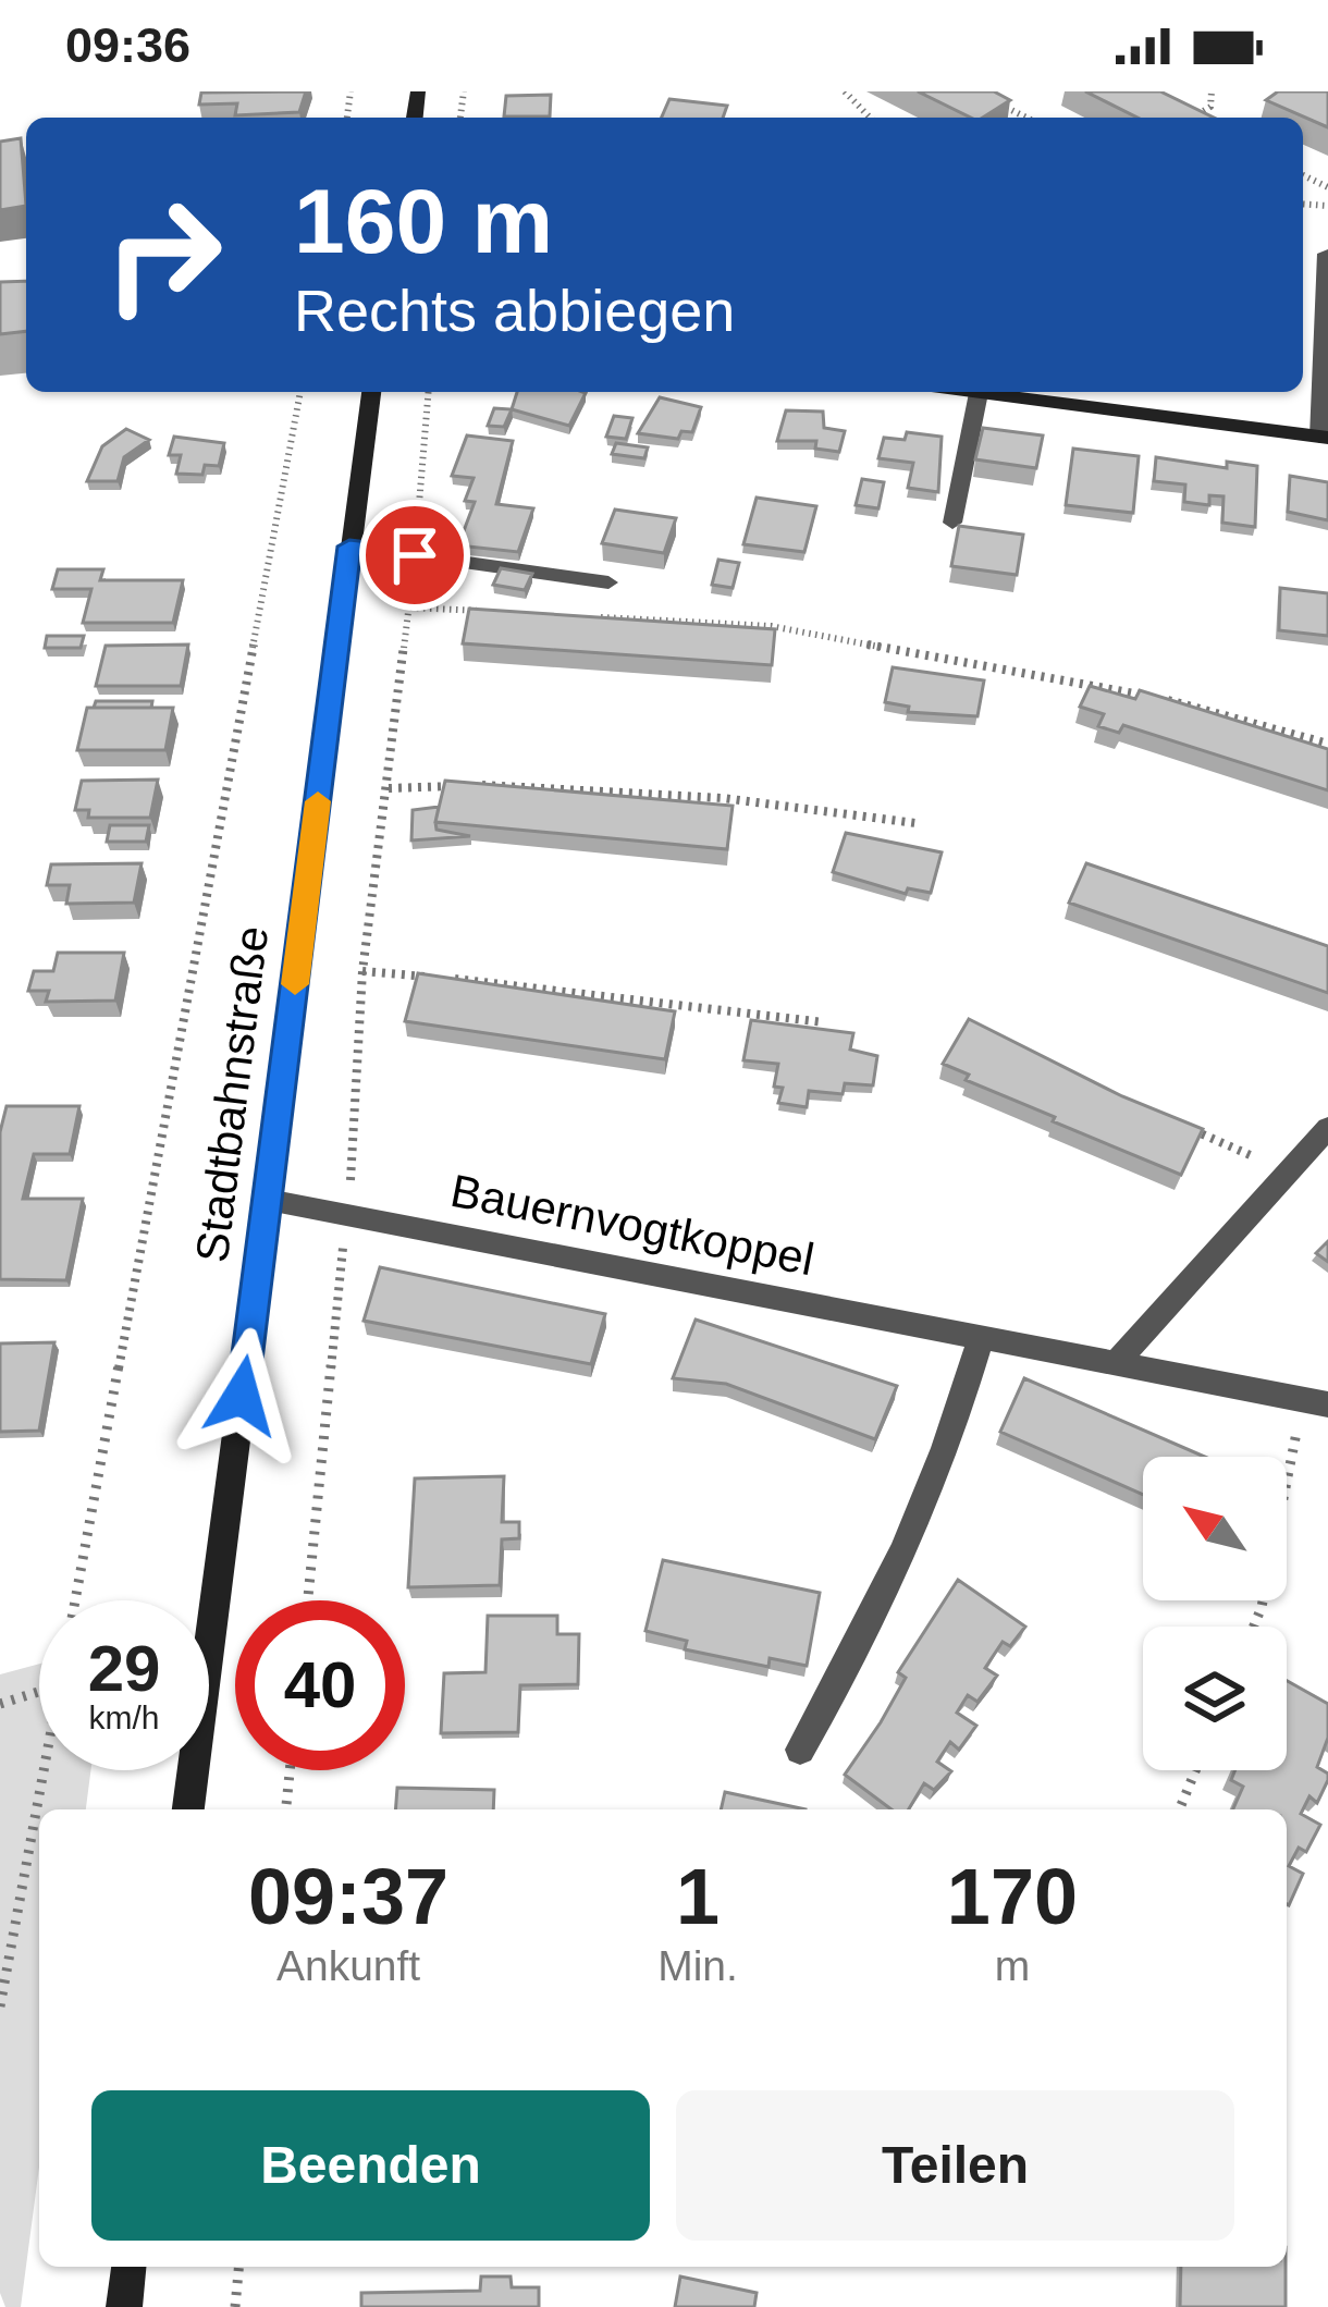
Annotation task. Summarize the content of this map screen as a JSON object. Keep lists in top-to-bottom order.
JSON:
{
  "streets": {
    "street": ["Stadtbahnstraße", "Bauernvogtkoppel"]
  },
  "crossings": [
    ["Stadtbahnstraße", "Bauernvogtkoppel"]
  ],
  "north": "top left",
  "page": {
    "status": "09:36",
    "turn": ["160 m", "Rechts abbiegen"],
    "speed": "29 km/h",
    "limit": "40",
    "eta": [
      "09:37",
      "Ankunft",
      "1",
      "Min.",
      "170",
      "m"
    ],
    "buttons": ["Beenden", "Teilen"]
  }
}
